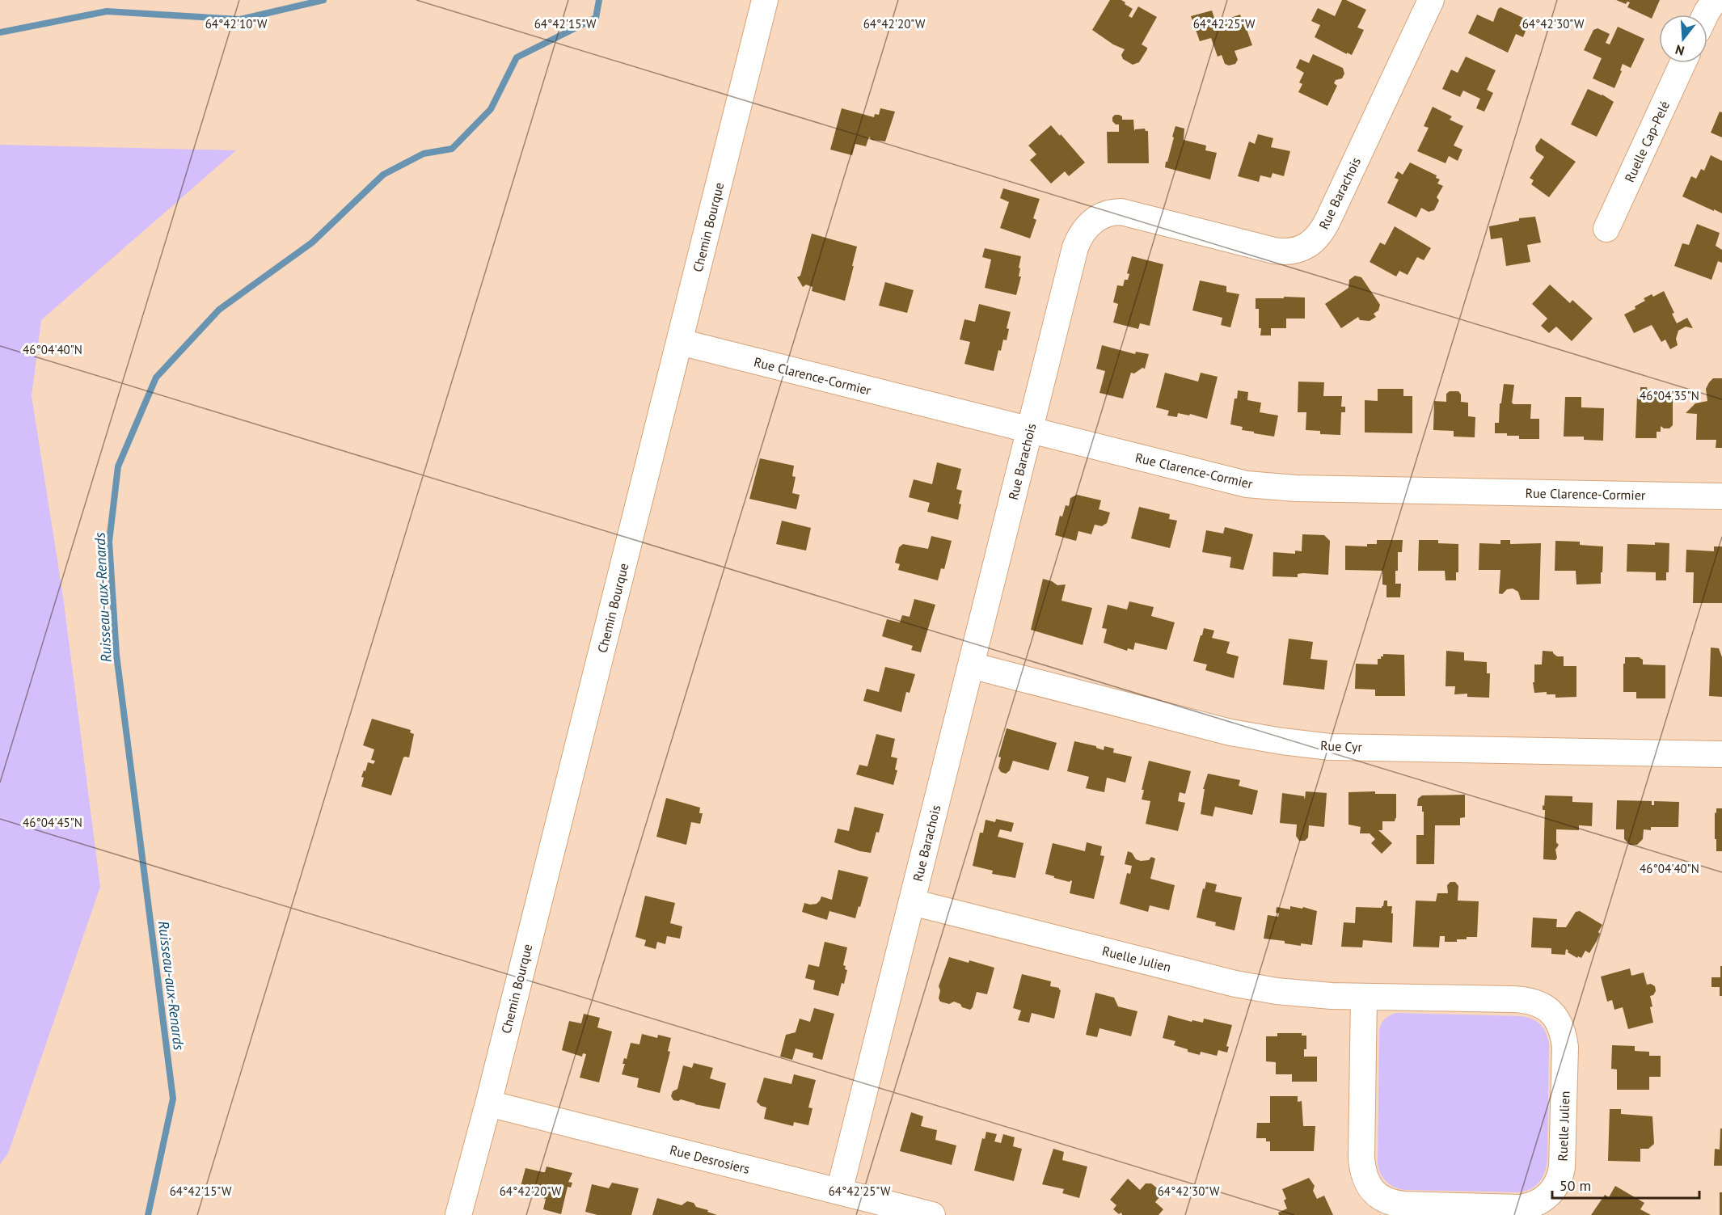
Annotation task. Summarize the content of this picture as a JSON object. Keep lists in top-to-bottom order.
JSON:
{
  "streets": {
    "street": [
      "Ruelle Cap-Pelé",
      "Rue Barachois",
      "Chemin Bourque",
      "Rue Clarence-Cormier",
      "Rue Cyr",
      "Ruelle Julien",
      "Rue Desrosiers"
    ]
  },
  "crossings": [
    ["Rue Barachois", "Rue Clarence-Cormier"],
    ["Rue Barachois", "Rue Cyr"],
    ["Rue Barachois", "Ruelle Julien"],
    ["Rue Barachois", "Rue Desrosiers"],
    ["Chemin Bourque", "Rue Clarence-Cormier"],
    ["Chemin Bourque", "Rue Desrosiers"]
  ],
  "water": ["Ruisseau-aux-Renards"],
  "scale_bar": "50 m",
  "north": "bottom",
  "coordinates": [
    "64°42'10\"W",
    "64°42'15\"W",
    "64°42'20\"W",
    "64°42'25\"W",
    "64°42'30\"W",
    "46°04'40\"N",
    "46°04'35\"N",
    "46°04'45\"N"
  ]
}
